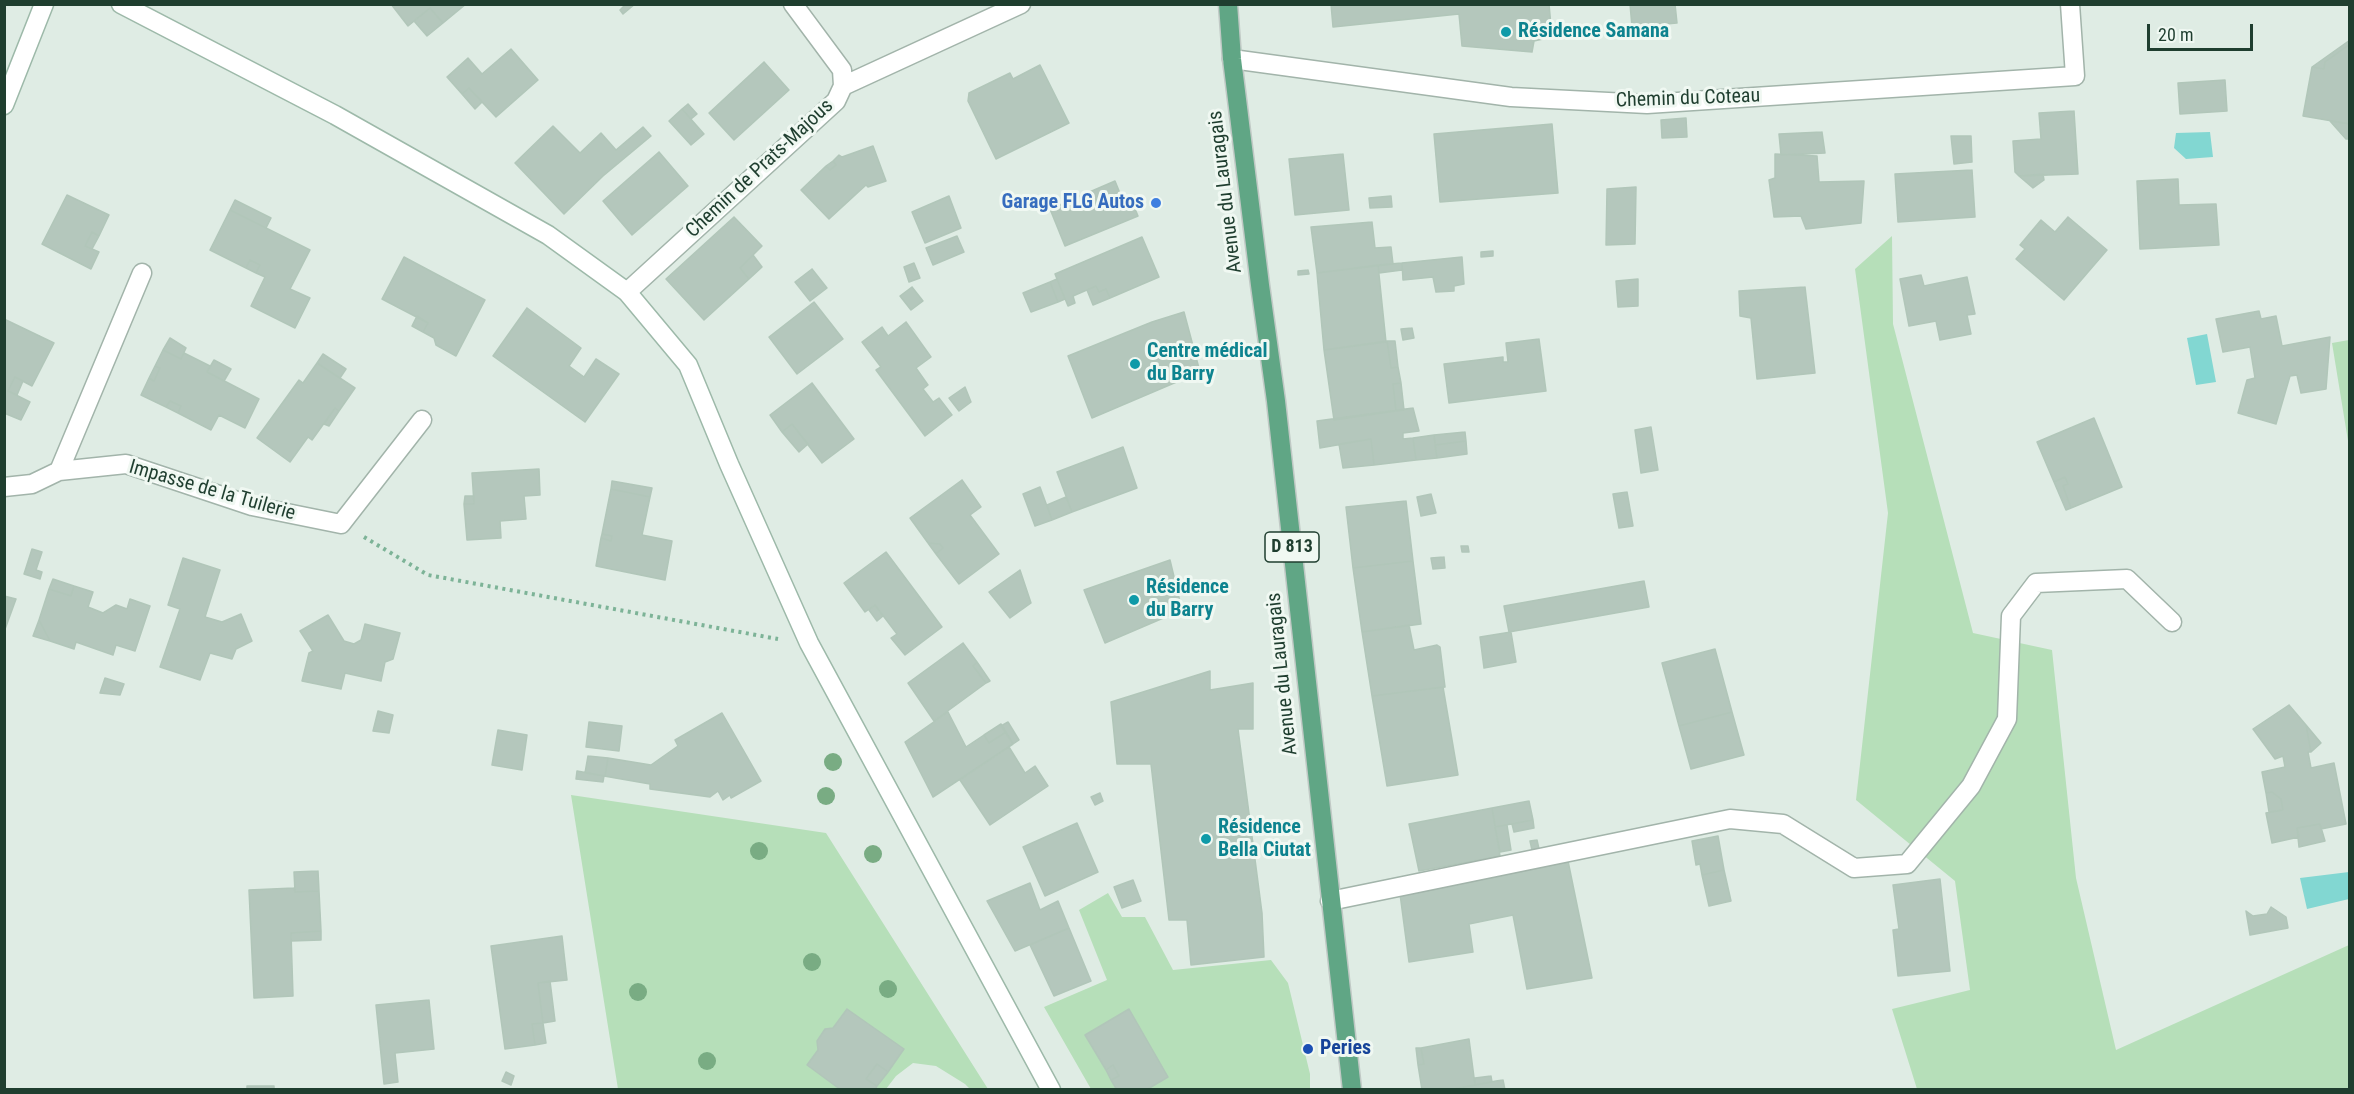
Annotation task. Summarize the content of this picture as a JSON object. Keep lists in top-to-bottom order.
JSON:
{
  "streets": {
    "main road": ["Avenue du Lauragais", "D 813"],
    "street": ["Chemin du Coteau", "Chemin de Prats-Majous", "Impasse de la Tuilerie"]
  },
  "crossings": [
    ["Chemin du Coteau", "Avenue du Lauragais"]
  ],
  "places": [
    "Résidence Samana",
    "Garage FLG Autos",
    "Centre médical du Barry",
    "Résidence du Barry",
    "Résidence Bella Ciutat",
    "Peries"
  ],
  "scale_bar": "20 m"
}
